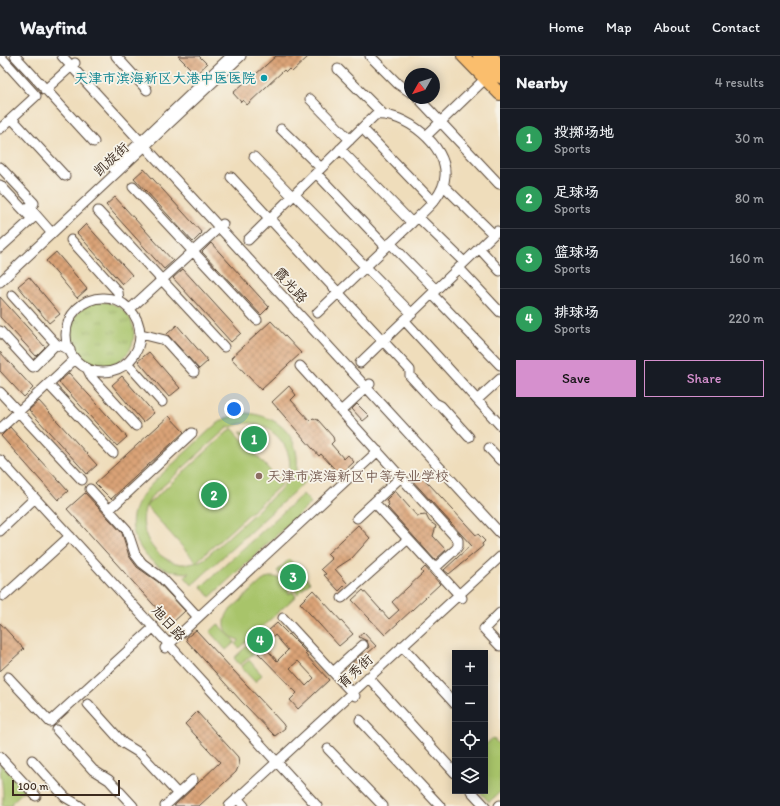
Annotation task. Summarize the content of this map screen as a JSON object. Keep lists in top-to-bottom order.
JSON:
{
  "streets": {
    "street": [
      "凯旋街",
      "霞光路",
      "旭日路",
      "育秀街"
    ]
  },
  "crossings": [
    ["凯旋街", "霞光路"],
    ["旭日路", "育秀街"]
  ],
  "places": ["天津市滨海新区大港中医医院", "天津市滨海新区中等专业学校"],
  "scale_bar": "100 m",
  "north": "bottom left",
  "page": {
    "header": "Wayfind",
    "nav": [
      "Home",
      "Map",
      "About",
      "Contact"
    ],
    "heading": ["Nearby", "4 results"],
    "list": [
      {
        "mark": "1",
        "name": "投掷场地",
        "note": "Sports",
        "value": "30 m"
      },
      {
        "mark": "2",
        "name": "足球场",
        "note": "Sports",
        "value": "80 m"
      },
      {
        "mark": "3",
        "name": "篮球场",
        "note": "Sports",
        "value": "160 m"
      },
      {
        "mark": "4",
        "name": "排球场",
        "note": "Sports",
        "value": "220 m"
      }
    ],
    "buttons": ["Save", "Share"],
    "pins": [
      "1",
      "2",
      "3",
      "4"
    ],
    "map_buttons": ["+", "−"],
    "scale": "100 m"
  }
}
